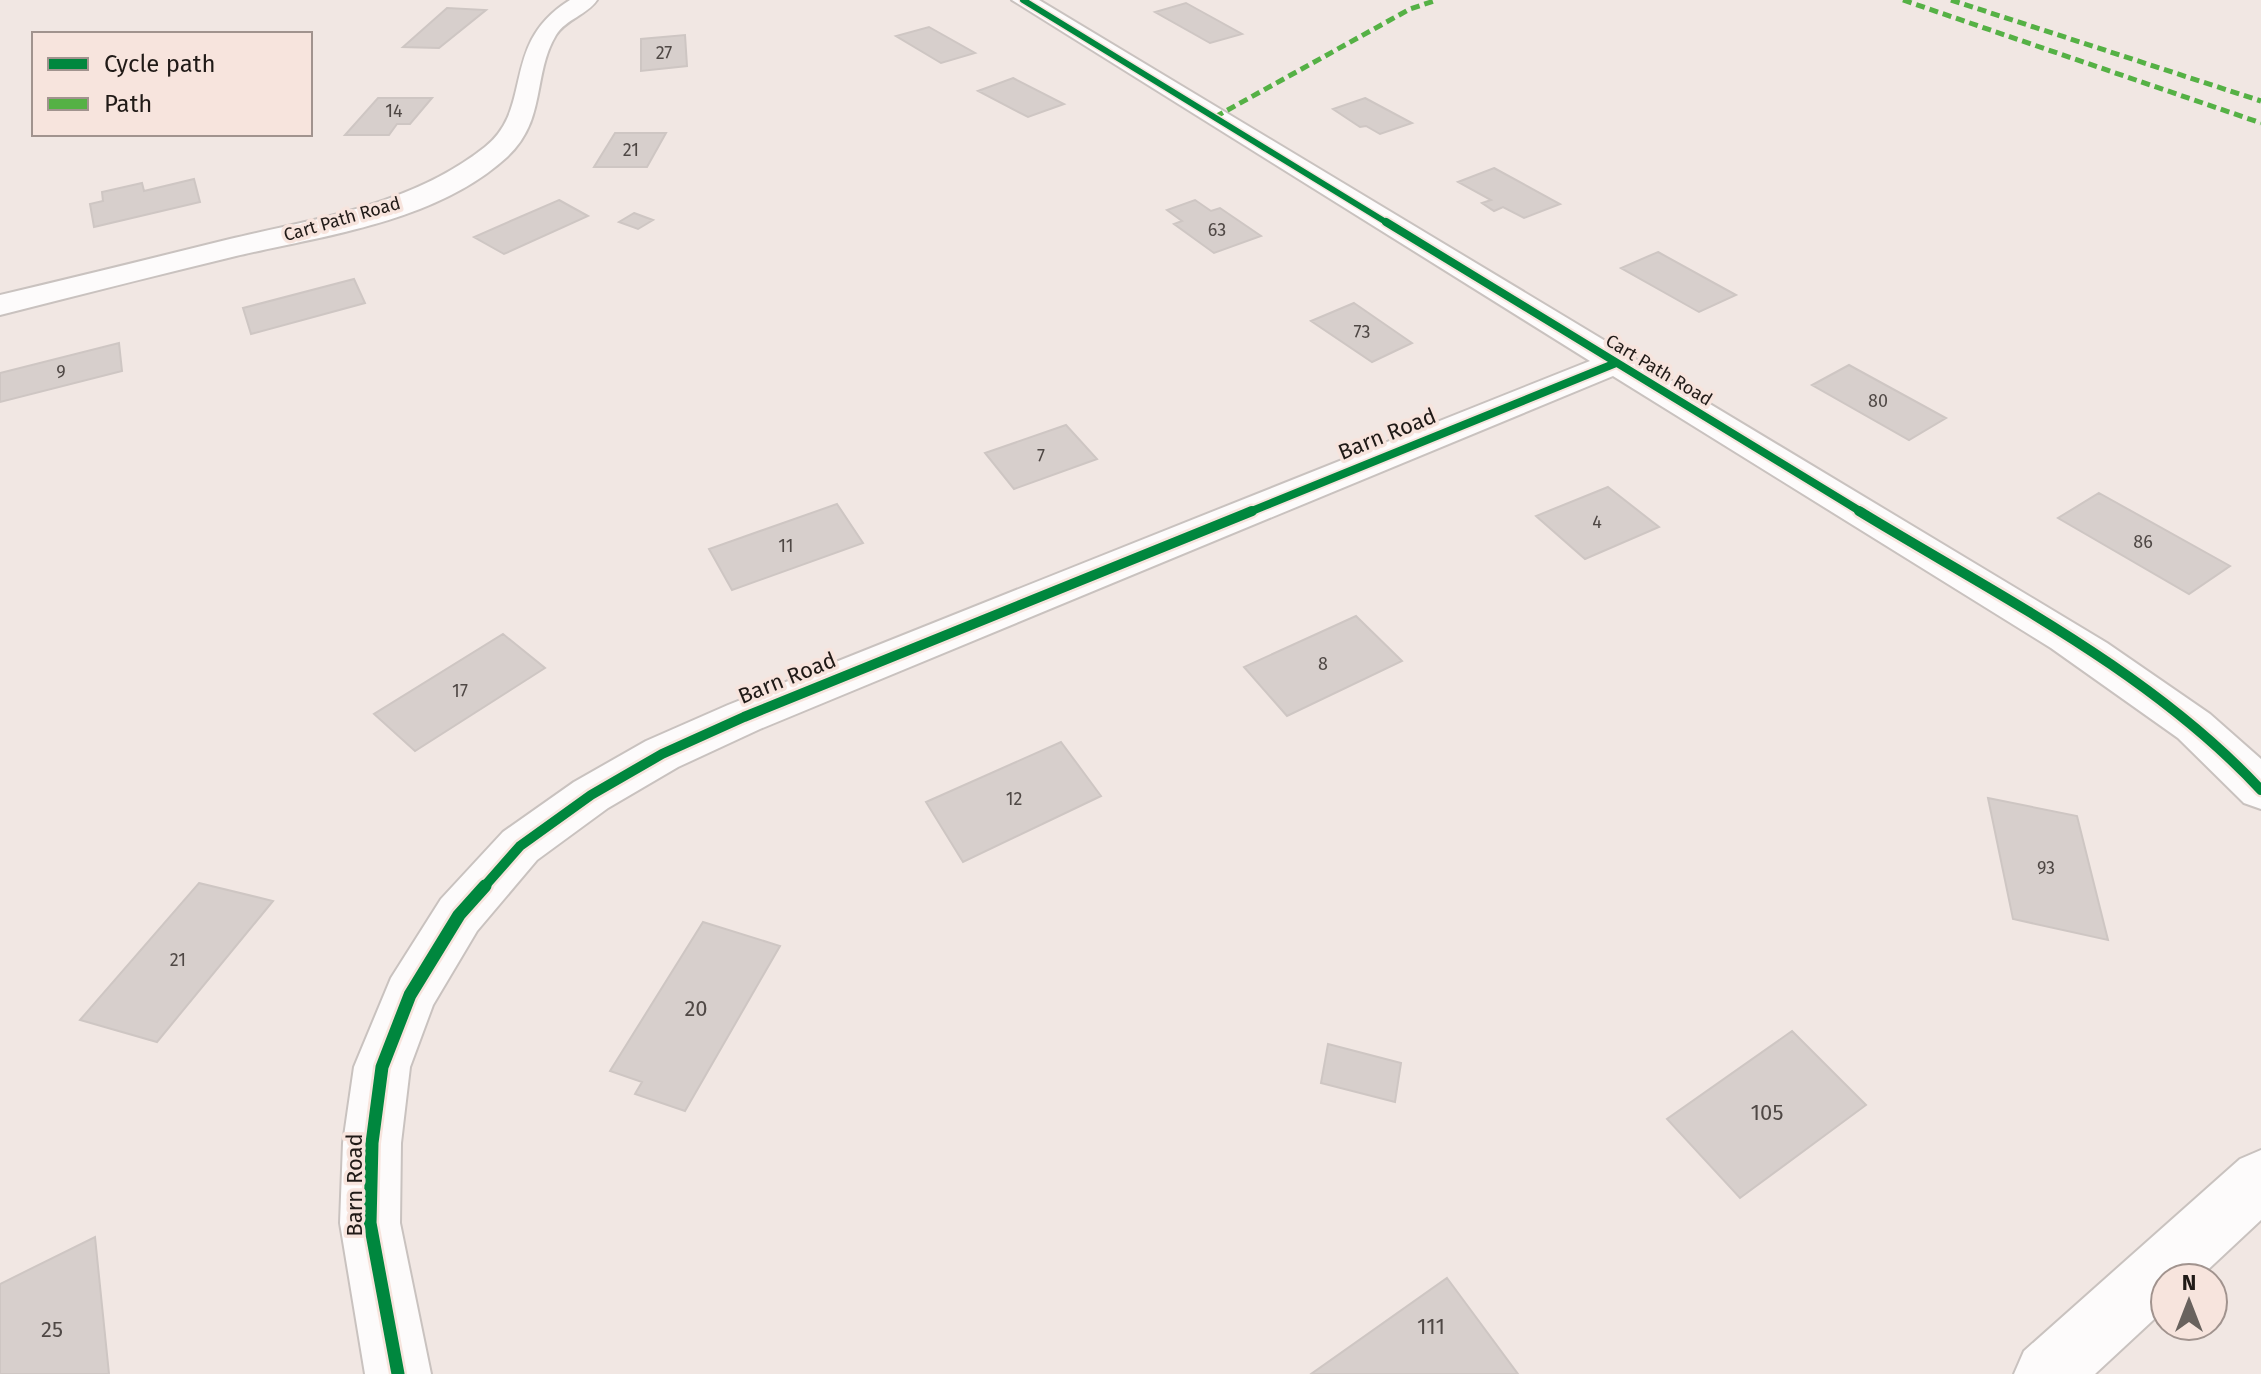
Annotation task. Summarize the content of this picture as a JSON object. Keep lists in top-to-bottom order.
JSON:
{
  "streets": {
    "street": ["Cart Path Road", "Barn Road"]
  },
  "crossings": [
    ["Cart Path Road", "Barn Road"]
  ],
  "house_numbers": [
    "27",
    "14",
    "21",
    "63",
    "73",
    "9",
    "80",
    "7",
    "4",
    "86",
    "11",
    "8",
    "17",
    "12",
    "93",
    "21",
    "20",
    "105",
    "111",
    "25"
  ],
  "legend": ["Cycle path", "Path"],
  "north": "top"
}
